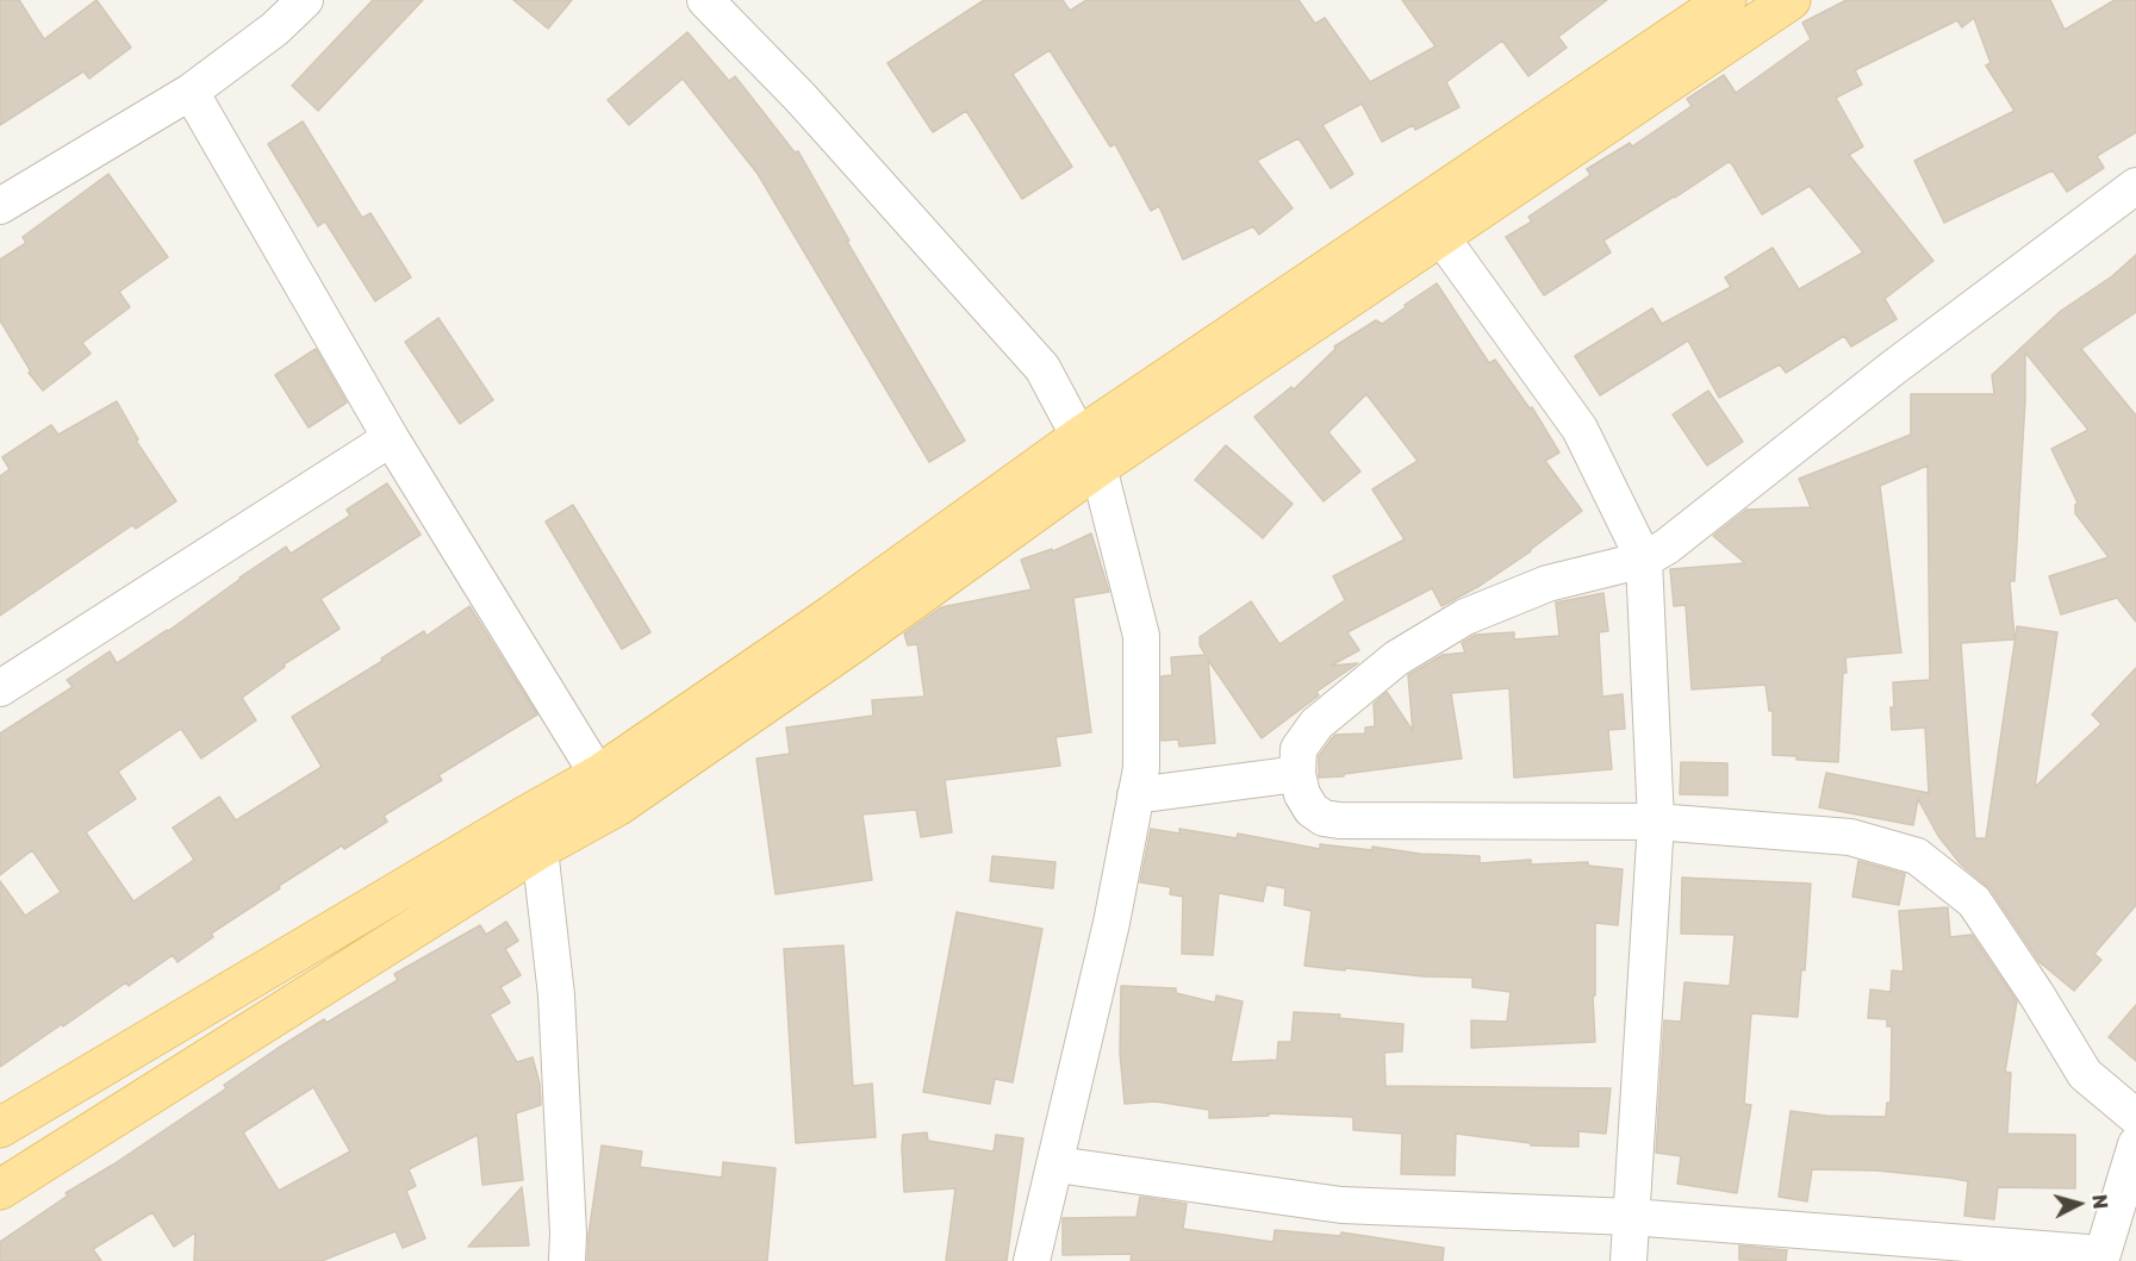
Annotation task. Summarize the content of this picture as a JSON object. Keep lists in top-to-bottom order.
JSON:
{
  "north": "right"
}
